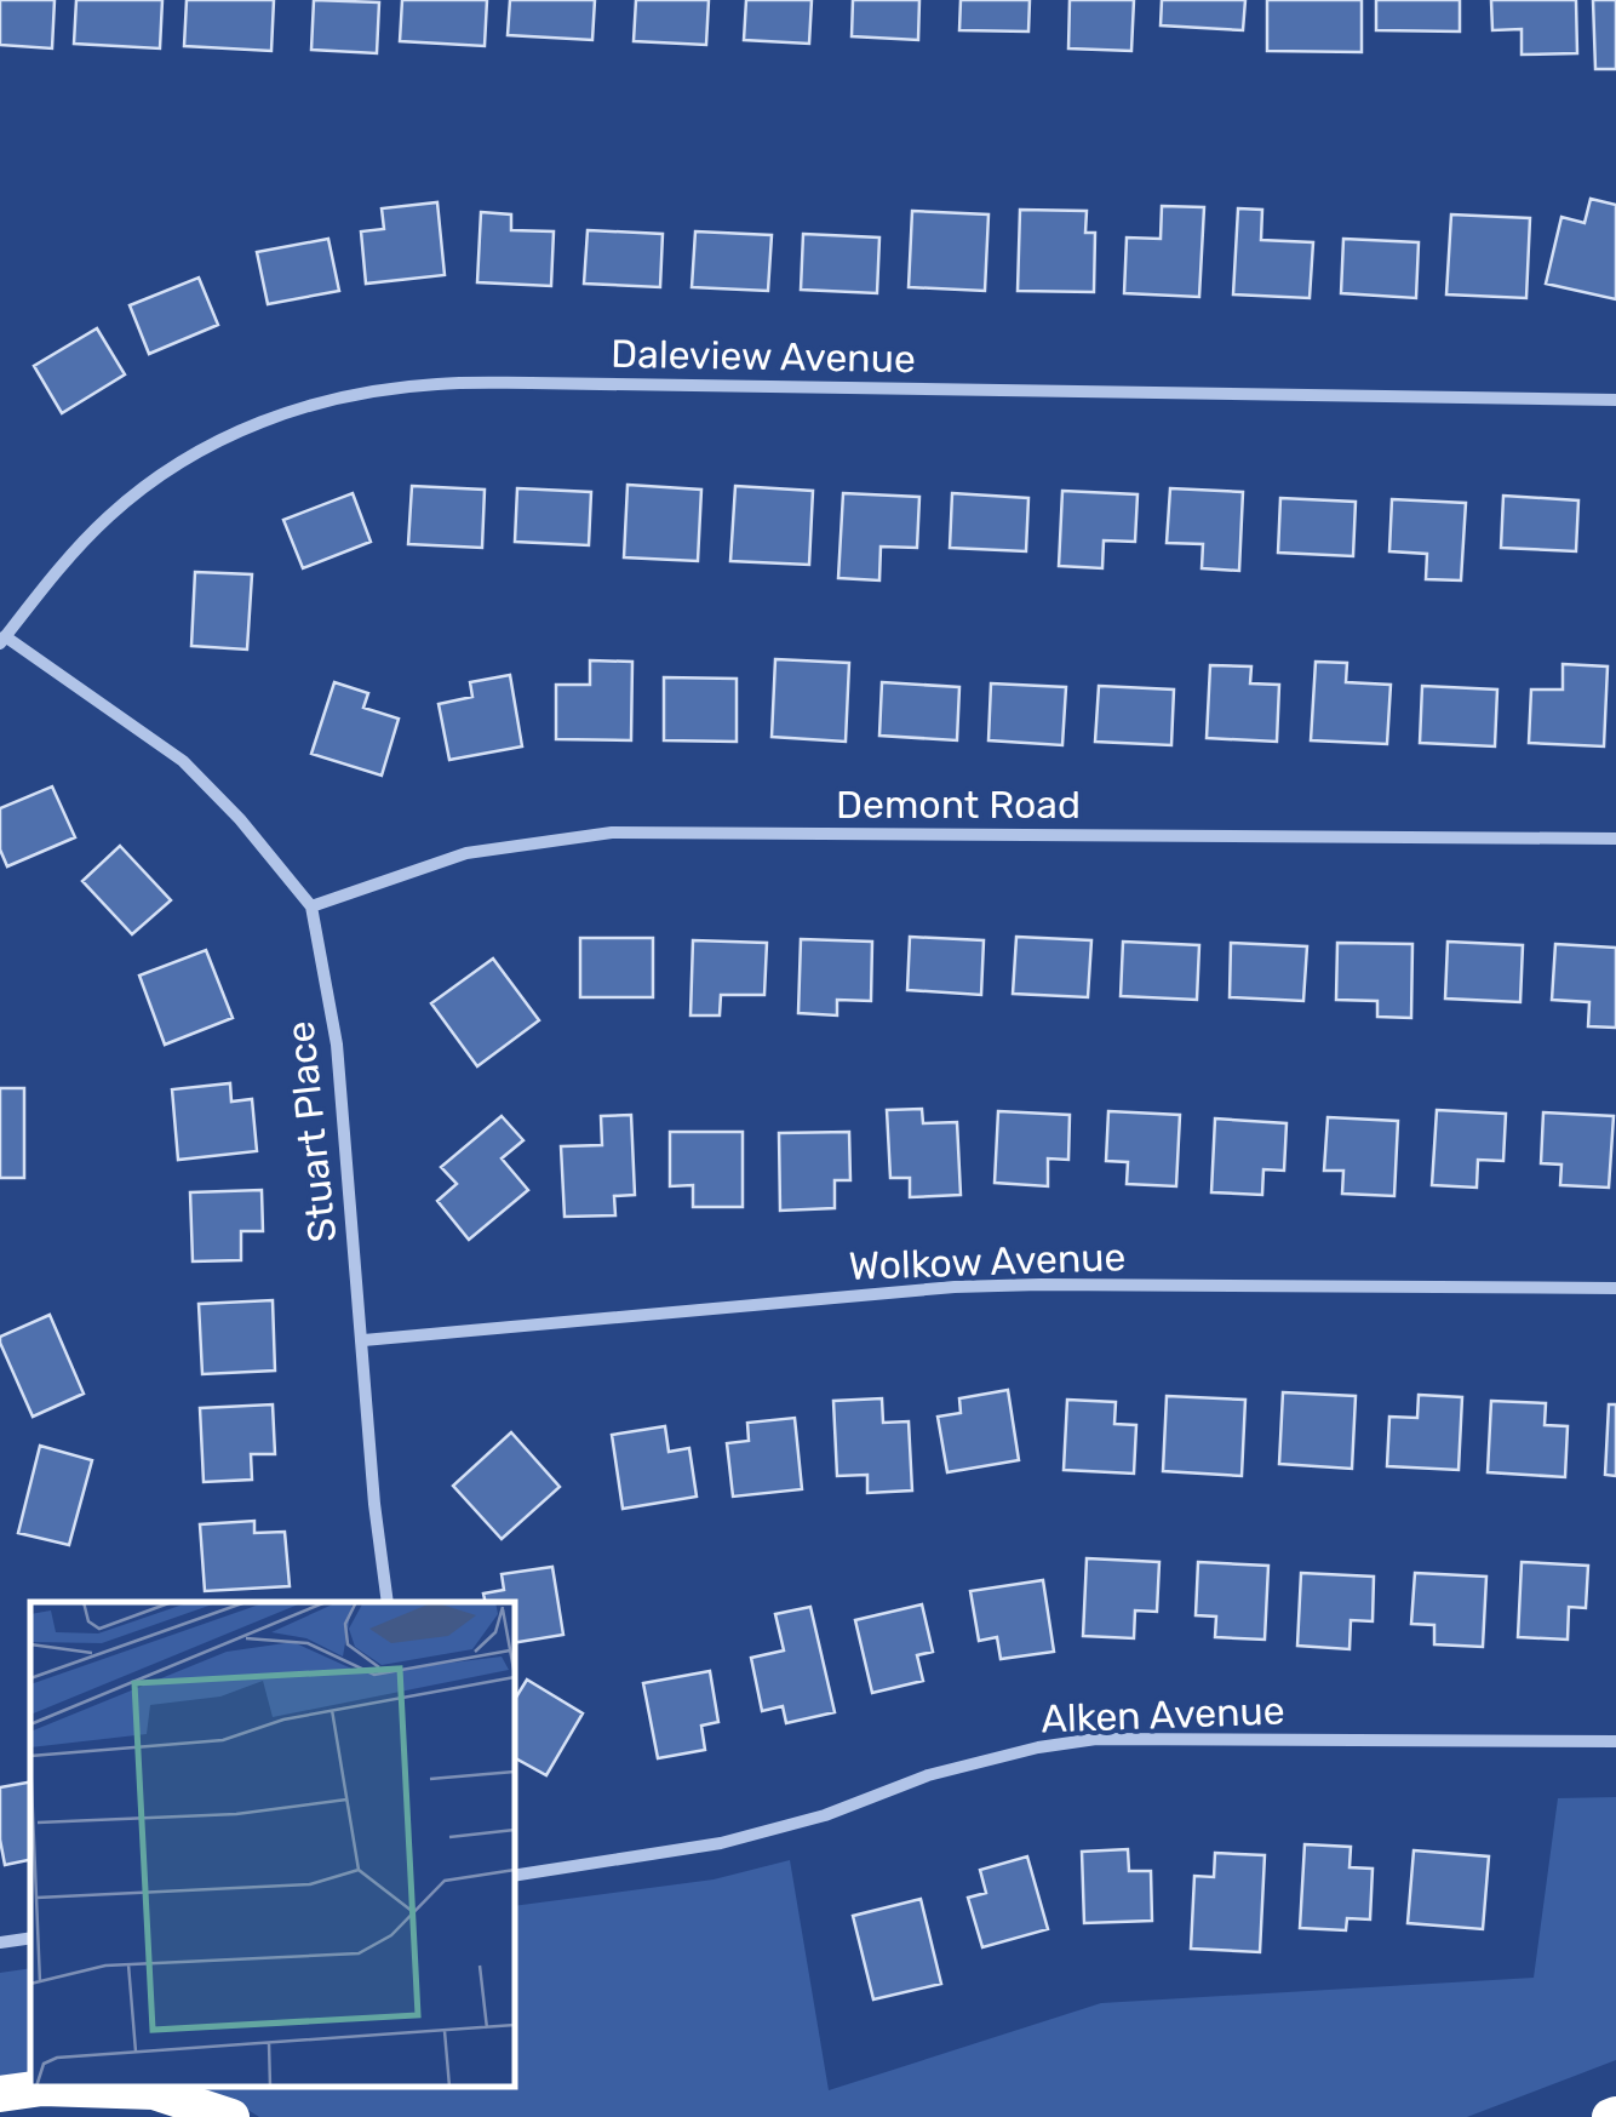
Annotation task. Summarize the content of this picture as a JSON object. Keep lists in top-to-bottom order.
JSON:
{
  "streets": {
    "street": [
      "Daleview Avenue",
      "Demont Road",
      "Stuart Place",
      "Wolkow Avenue",
      "Alken Avenue"
    ]
  },
  "crossings": [
    ["Daleview Avenue", "Stuart Place"],
    ["Demont Road", "Stuart Place"],
    ["Stuart Place", "Wolkow Avenue"]
  ]
}
